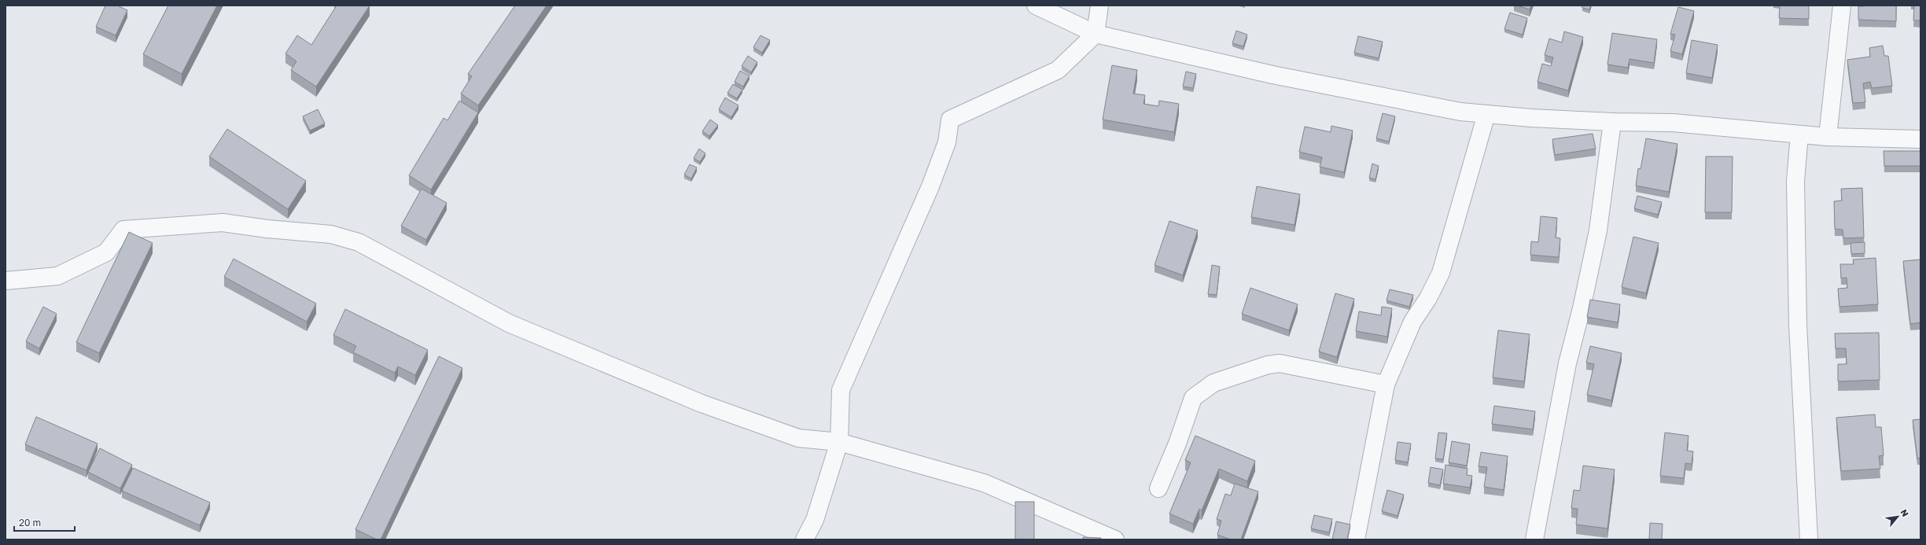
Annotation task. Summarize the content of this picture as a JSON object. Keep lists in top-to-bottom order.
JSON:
{
  "scale_bar": "20 m",
  "north": "top right"
}
